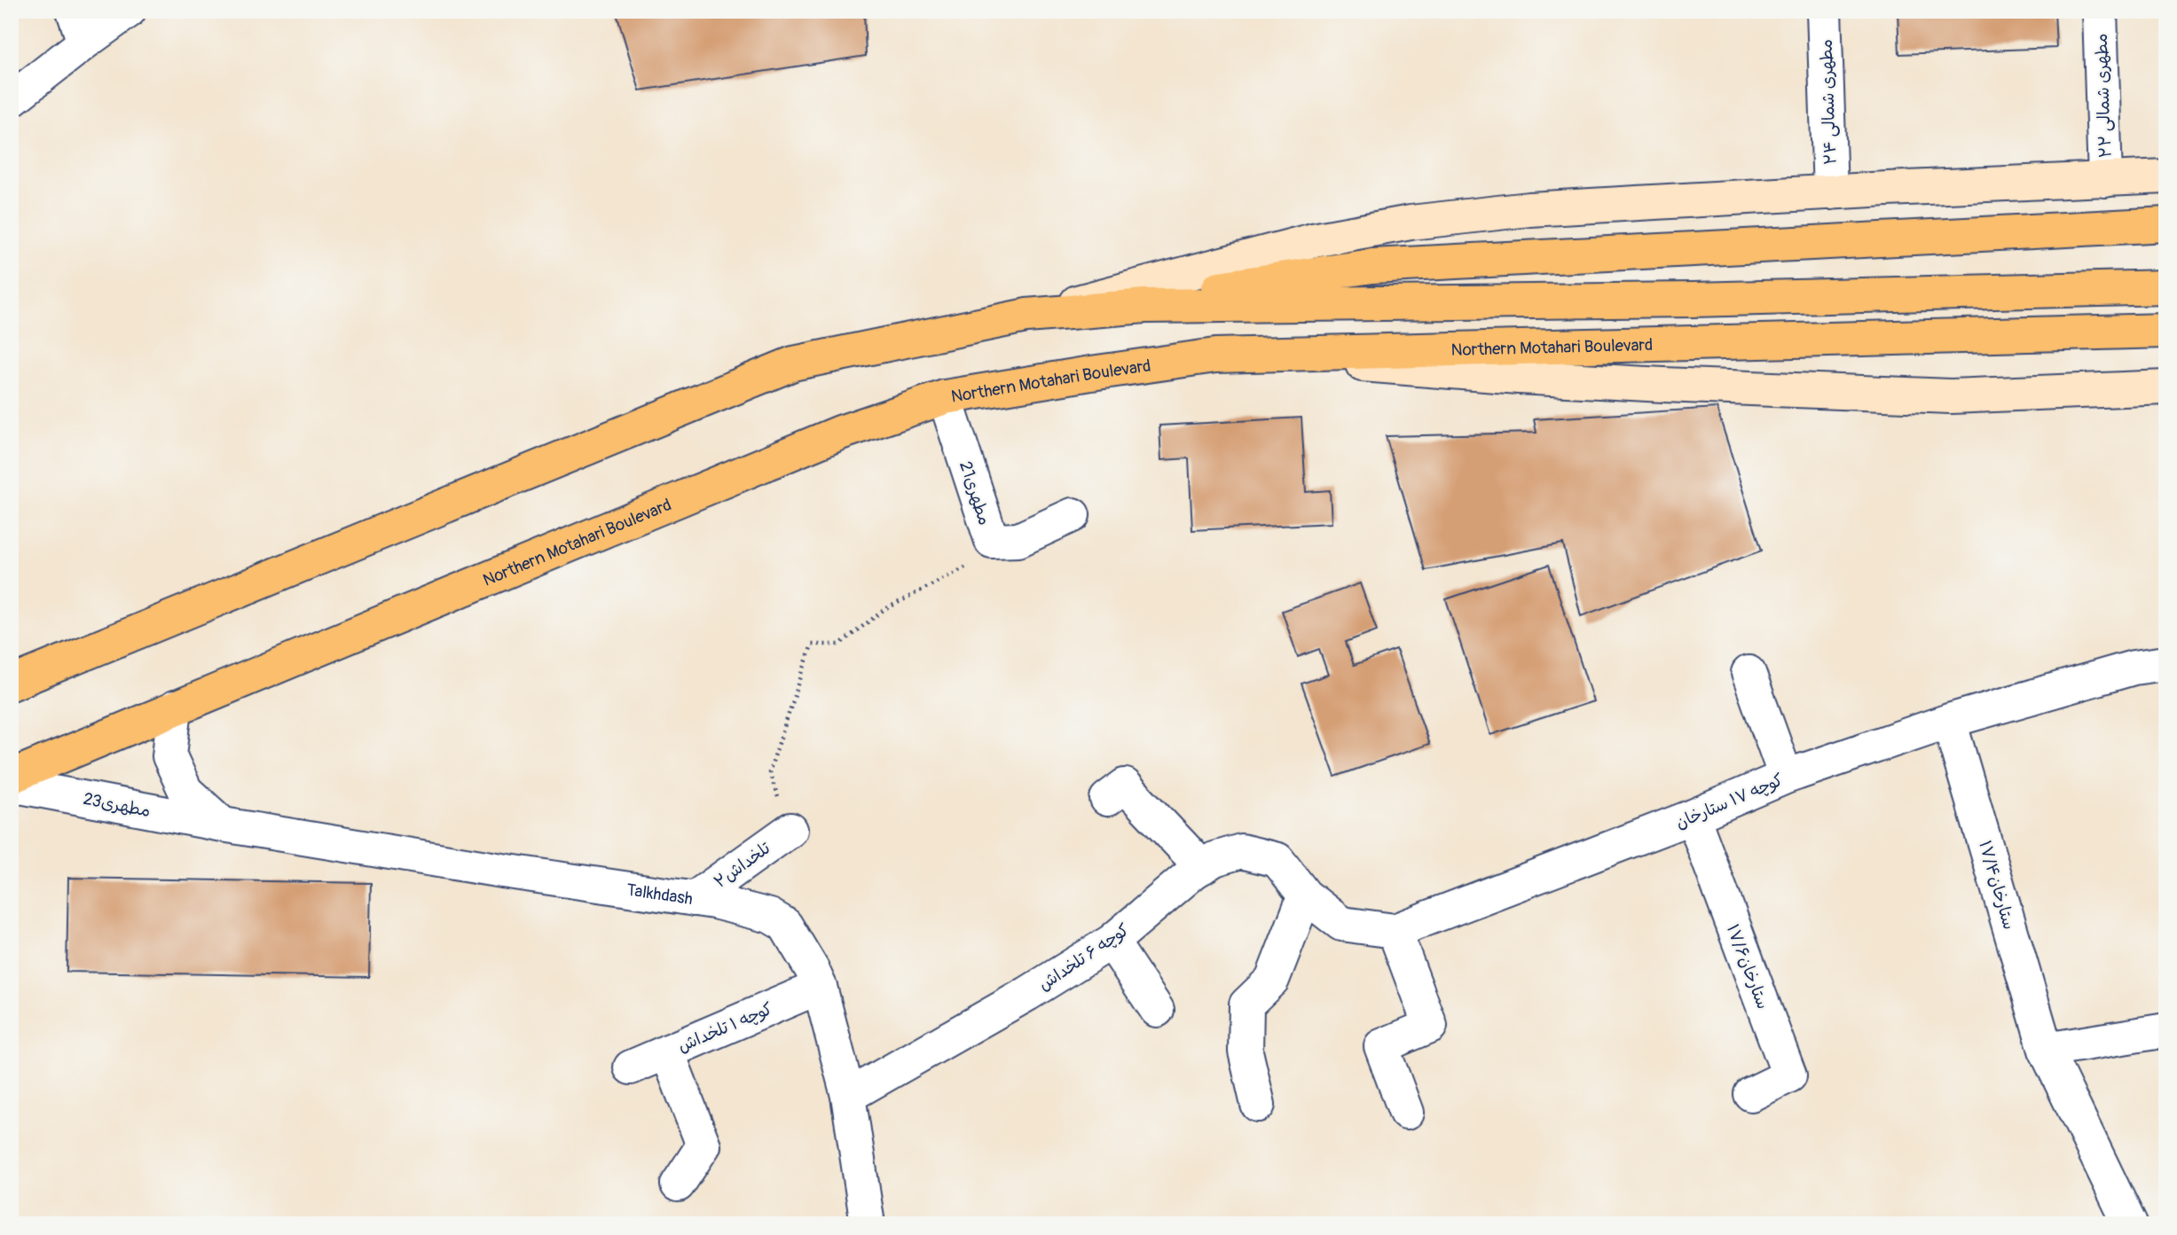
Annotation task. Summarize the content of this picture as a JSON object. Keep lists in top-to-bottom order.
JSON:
{
  "streets": {
    "main road": ["Northern Motahari Boulevard"],
    "street": [
      "مطهرى شمالى ۲۲",
      "مطهرى شمالى ۲۴",
      "21مطهرى",
      "کوچه ۱۷ ستارخان",
      "23مطهرى",
      "۲تلخداش",
      "ستارخان۱۷/۴",
      "Talkhdash",
      "کوچه ۶ تلخداش",
      "ستارخان۱۷/۶",
      "کوچه ۱ تلخداش"
    ]
  },
  "crossings": [
    ["Northern Motahari Boulevard", "21مطهرى"],
    ["کوچه ۱۷ ستارخان", "ستارخان۱۷/۴"],
    ["کوچه ۱۷ ستارخان", "کوچه ۶ تلخداش"],
    ["کوچه ۱۷ ستارخان", "ستارخان۱۷/۶"],
    ["23مطهرى", "Talkhdash"],
    ["۲تلخداش", "Talkhdash"],
    ["Talkhdash", "کوچه ۶ تلخداش"],
    ["Talkhdash", "کوچه ۱ تلخداش"]
  ]
}
